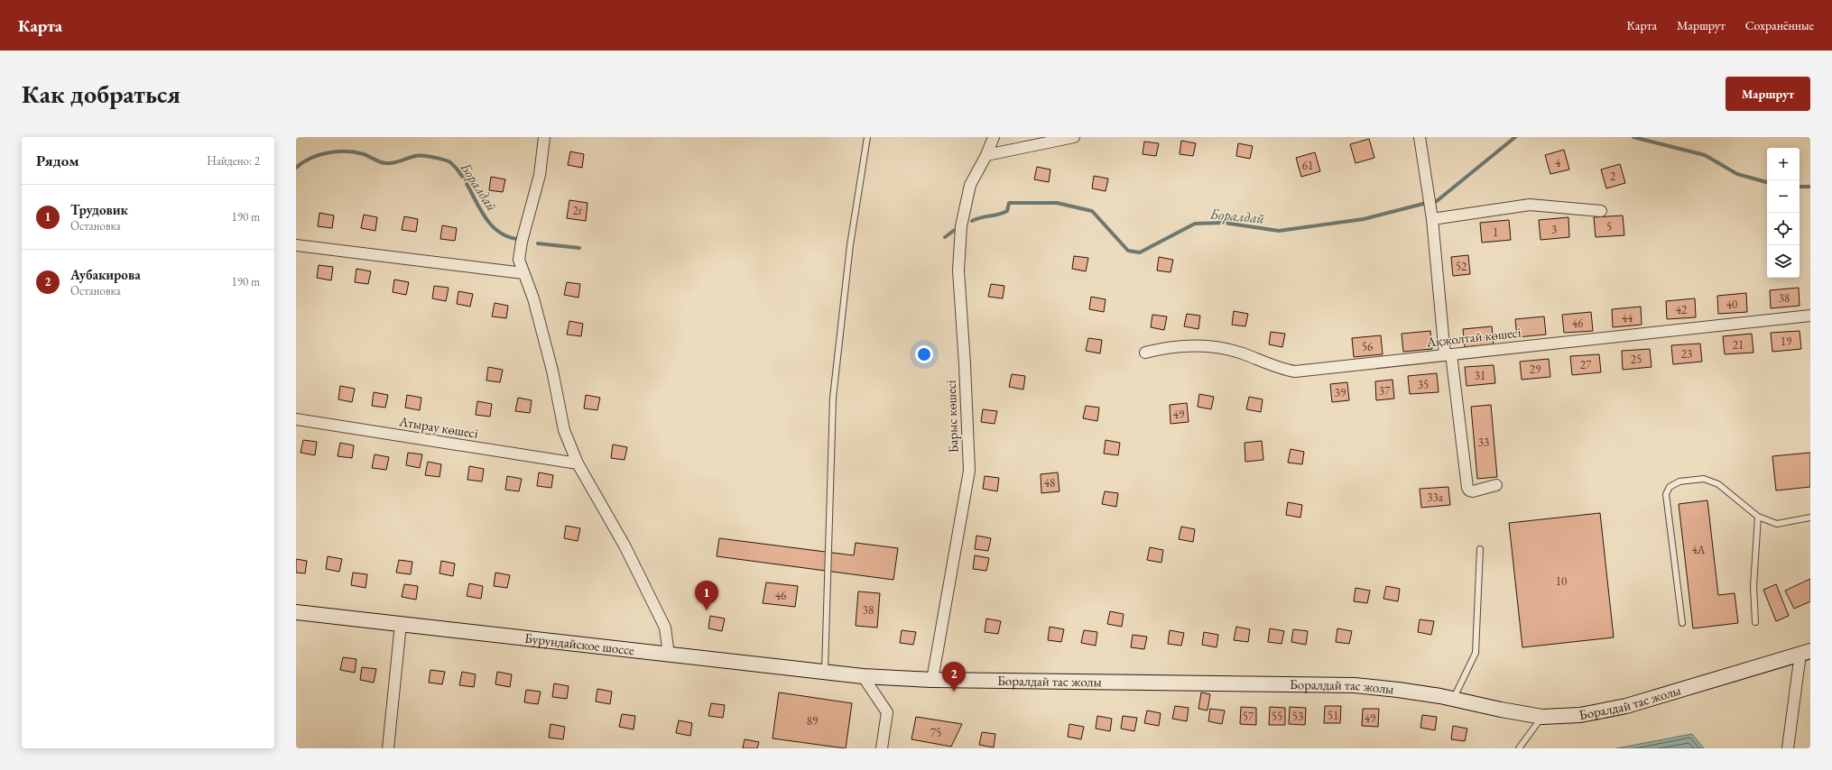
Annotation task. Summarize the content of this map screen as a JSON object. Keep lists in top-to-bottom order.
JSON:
{
  "streets": {
    "main road": ["Бурундайское шоссе", "Боралдай тас жолы"],
    "street": ["Ақжолтай көшесі", "Барыс көшесі", "Атырау көшесі"]
  },
  "crossings": [
    ["Барыс көшесі", "Боралдай тас жолы"],
    ["Бурундайское шоссе", "Боралдай тас жолы"]
  ],
  "water": ["Боралдай"],
  "house_numbers": [
    "4",
    "61",
    "2",
    "2г",
    "5",
    "3",
    "1",
    "52",
    "38",
    "40",
    "42",
    "44",
    "46",
    "19",
    "21",
    "56",
    "23",
    "25",
    "27",
    "29",
    "31",
    "35",
    "37",
    "39",
    "49",
    "33",
    "48",
    "33а",
    "4А",
    "10",
    "46",
    "38",
    "51",
    "57",
    "55",
    "53",
    "49",
    "89",
    "75"
  ],
  "page": {
    "header": "Карта",
    "nav": ["Карта", "Маршрут", "Сохранённые"],
    "buttons": "Маршрут",
    "title": "Как добраться",
    "heading": ["Рядом", "Найдено: 2"],
    "map_buttons": ["+", "−"],
    "list": [
      {
        "mark": "1",
        "name": "Трудовик",
        "note": "Остановка",
        "value": "190 m"
      },
      {
        "mark": "2",
        "name": "Аубакирова",
        "note": "Остановка",
        "value": "190 m"
      }
    ],
    "pins": ["1", "2"]
  }
}
